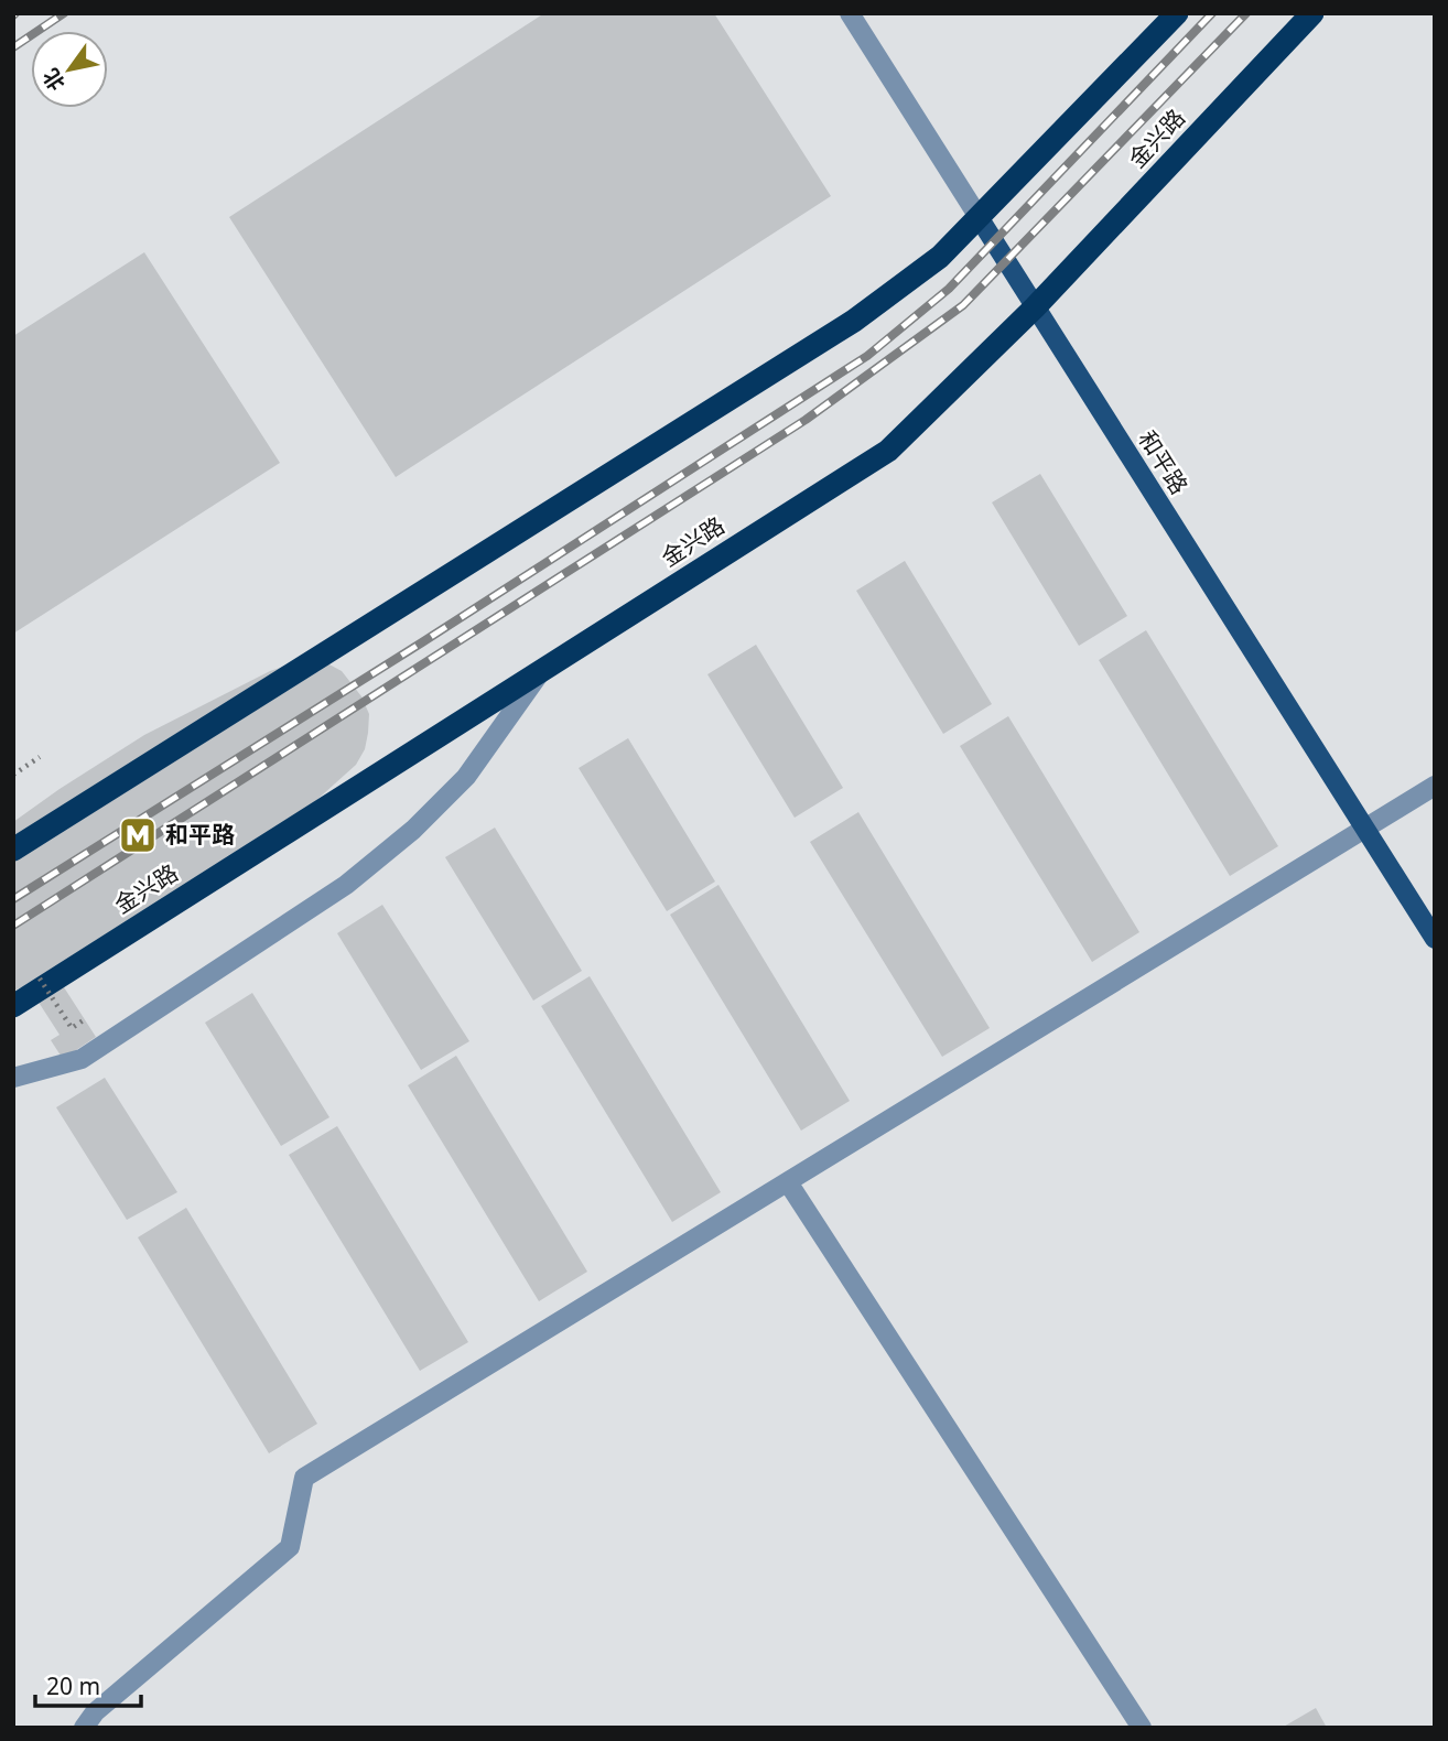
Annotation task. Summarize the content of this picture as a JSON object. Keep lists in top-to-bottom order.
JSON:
{
  "streets": {
    "highway": ["金兴路"],
    "main road": ["和平路"]
  },
  "crossings": [
    ["金兴路", "和平路"]
  ],
  "places": {
    "metro station": ["和平路"]
  },
  "scale_bar": "20 m",
  "north": "bottom left"
}
